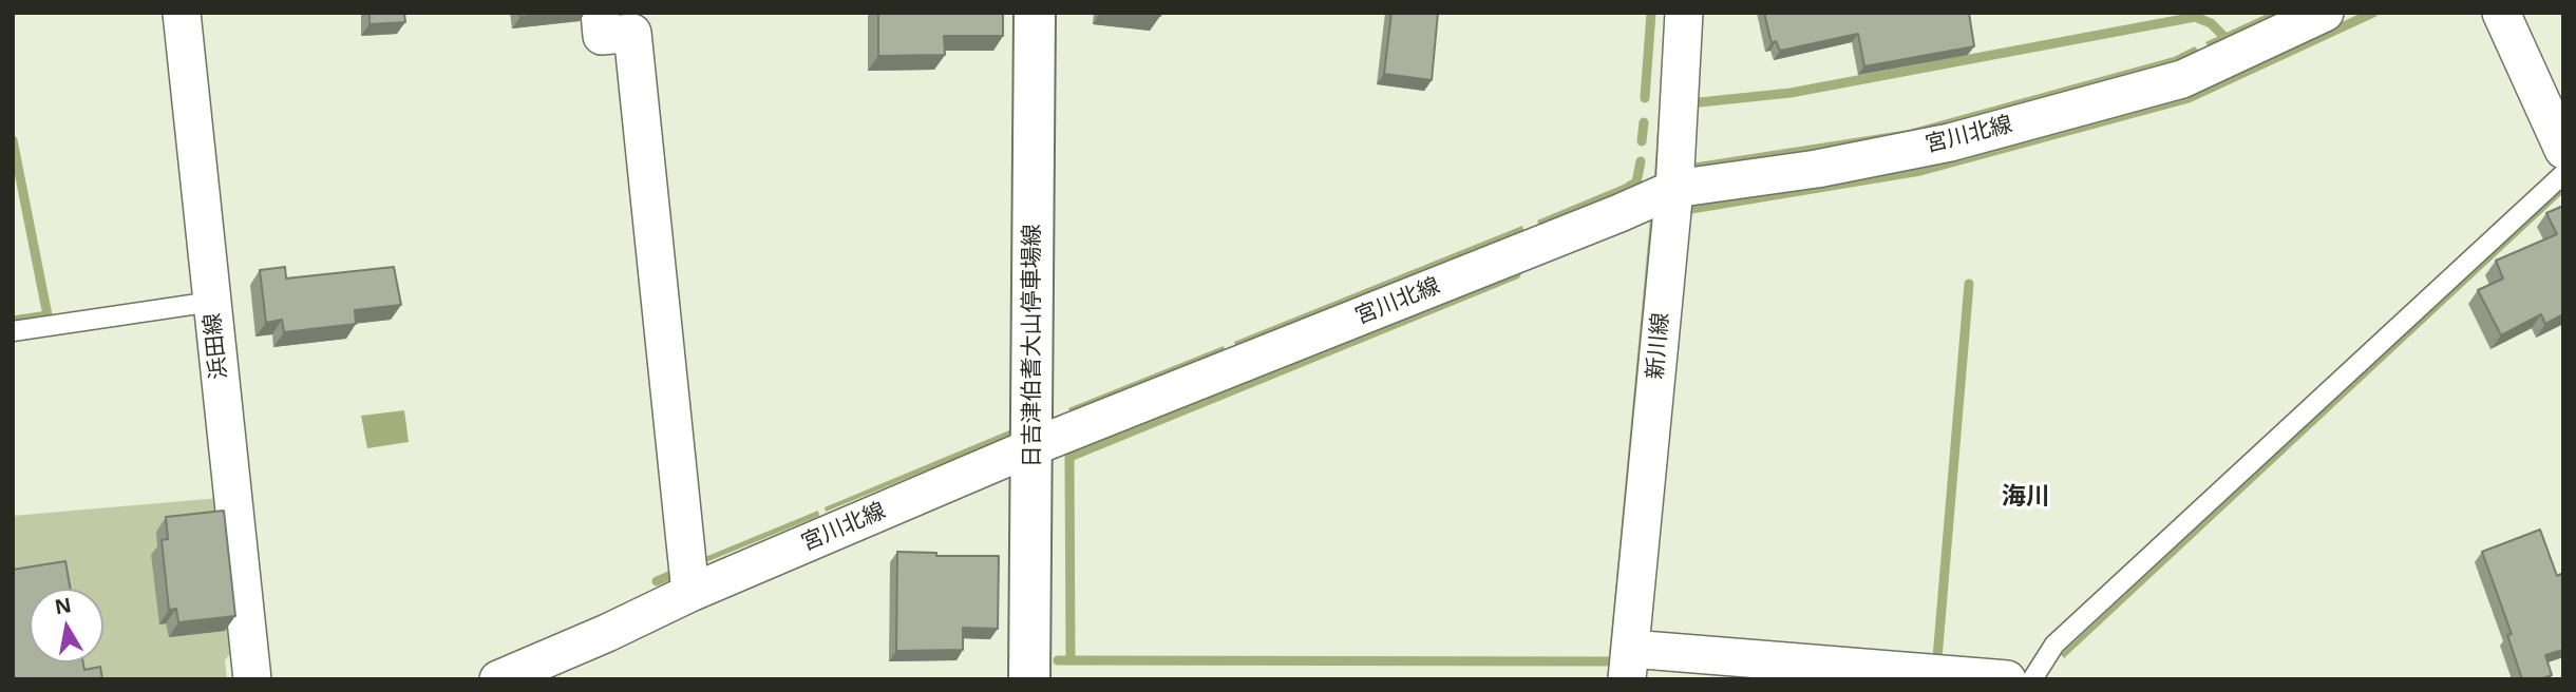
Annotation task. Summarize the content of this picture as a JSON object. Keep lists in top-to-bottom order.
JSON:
{
  "streets": {
    "main road": ["日吉津伯耆大山停車場線"],
    "street": ["宮川北線", "浜田線", "新川線"]
  },
  "crossings": [
    ["宮川北線", "日吉津伯耆大山停車場線"],
    ["宮川北線", "新川線"]
  ],
  "districts": ["海川"],
  "north": "top"
}
